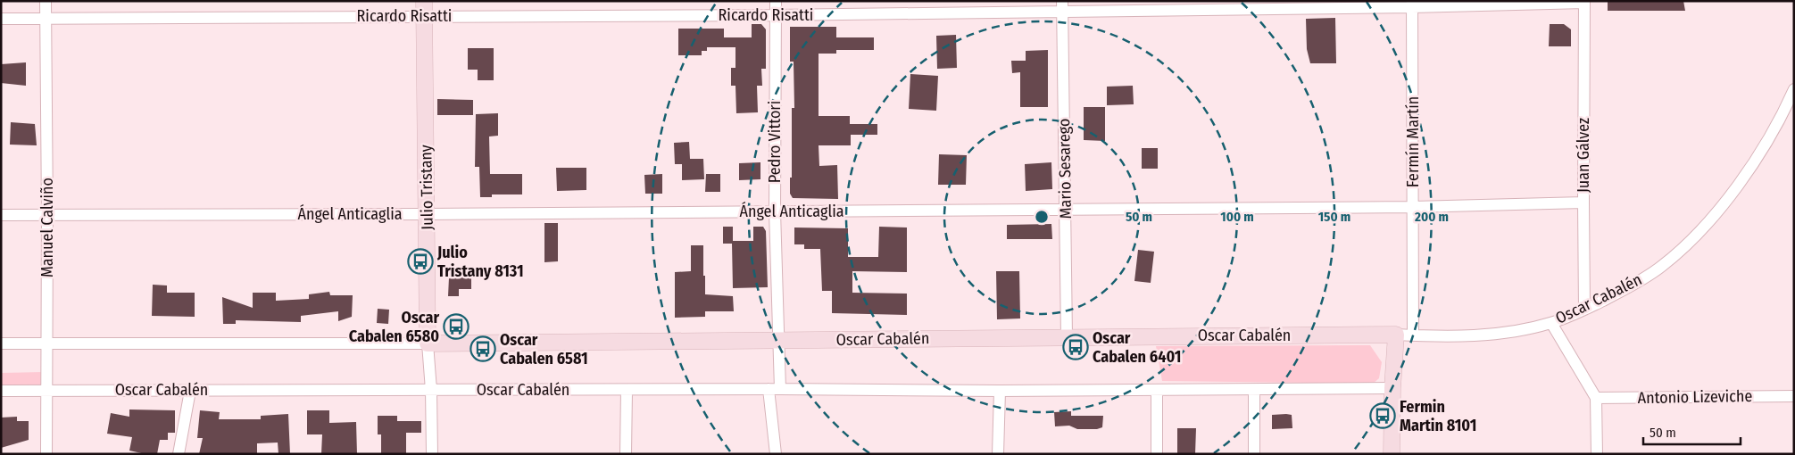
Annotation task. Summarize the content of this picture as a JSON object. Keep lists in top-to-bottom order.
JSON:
{
  "streets": {
    "main road": ["Julio Tristany", "Oscar Cabalén"],
    "street": [
      "Ricardo Risatti",
      "Pedro Vittori",
      "Fermín Martín",
      "Juan Gálvez",
      "Mario Sesarego",
      "Ángel Anticaglia",
      "Manuel Calviño",
      "Antonio Lizeviche"
    ]
  },
  "crossings": [
    ["Ricardo Risatti", "Pedro Vittori"],
    ["Ricardo Risatti", "Fermín Martín"],
    ["Ricardo Risatti", "Juan Gálvez"],
    ["Ricardo Risatti", "Mario Sesarego"],
    ["Ricardo Risatti", "Julio Tristany"],
    ["Ricardo Risatti", "Manuel Calviño"],
    ["Pedro Vittori", "Ángel Anticaglia"],
    ["Pedro Vittori", "Oscar Cabalén"],
    ["Fermín Martín", "Ángel Anticaglia"],
    ["Fermín Martín", "Oscar Cabalén"],
    ["Juan Gálvez", "Ángel Anticaglia"],
    ["Juan Gálvez", "Oscar Cabalén"],
    ["Mario Sesarego", "Ángel Anticaglia"],
    ["Mario Sesarego", "Oscar Cabalén"],
    ["Julio Tristany", "Ángel Anticaglia"],
    ["Julio Tristany", "Oscar Cabalén"],
    ["Ángel Anticaglia", "Manuel Calviño"],
    ["Manuel Calviño", "Oscar Cabalén"]
  ],
  "places": {
    "bus stop": [
      "Julio Tristany 8131",
      "Oscar Cabalen 6580",
      "Oscar Cabalen 6401",
      "Oscar Cabalen 6581",
      "Fermin Martin 8101"
    ]
  },
  "scale_bar": "50 m",
  "rings": [
    "50 m",
    "100 m",
    "150 m",
    "200 m"
  ]
}
